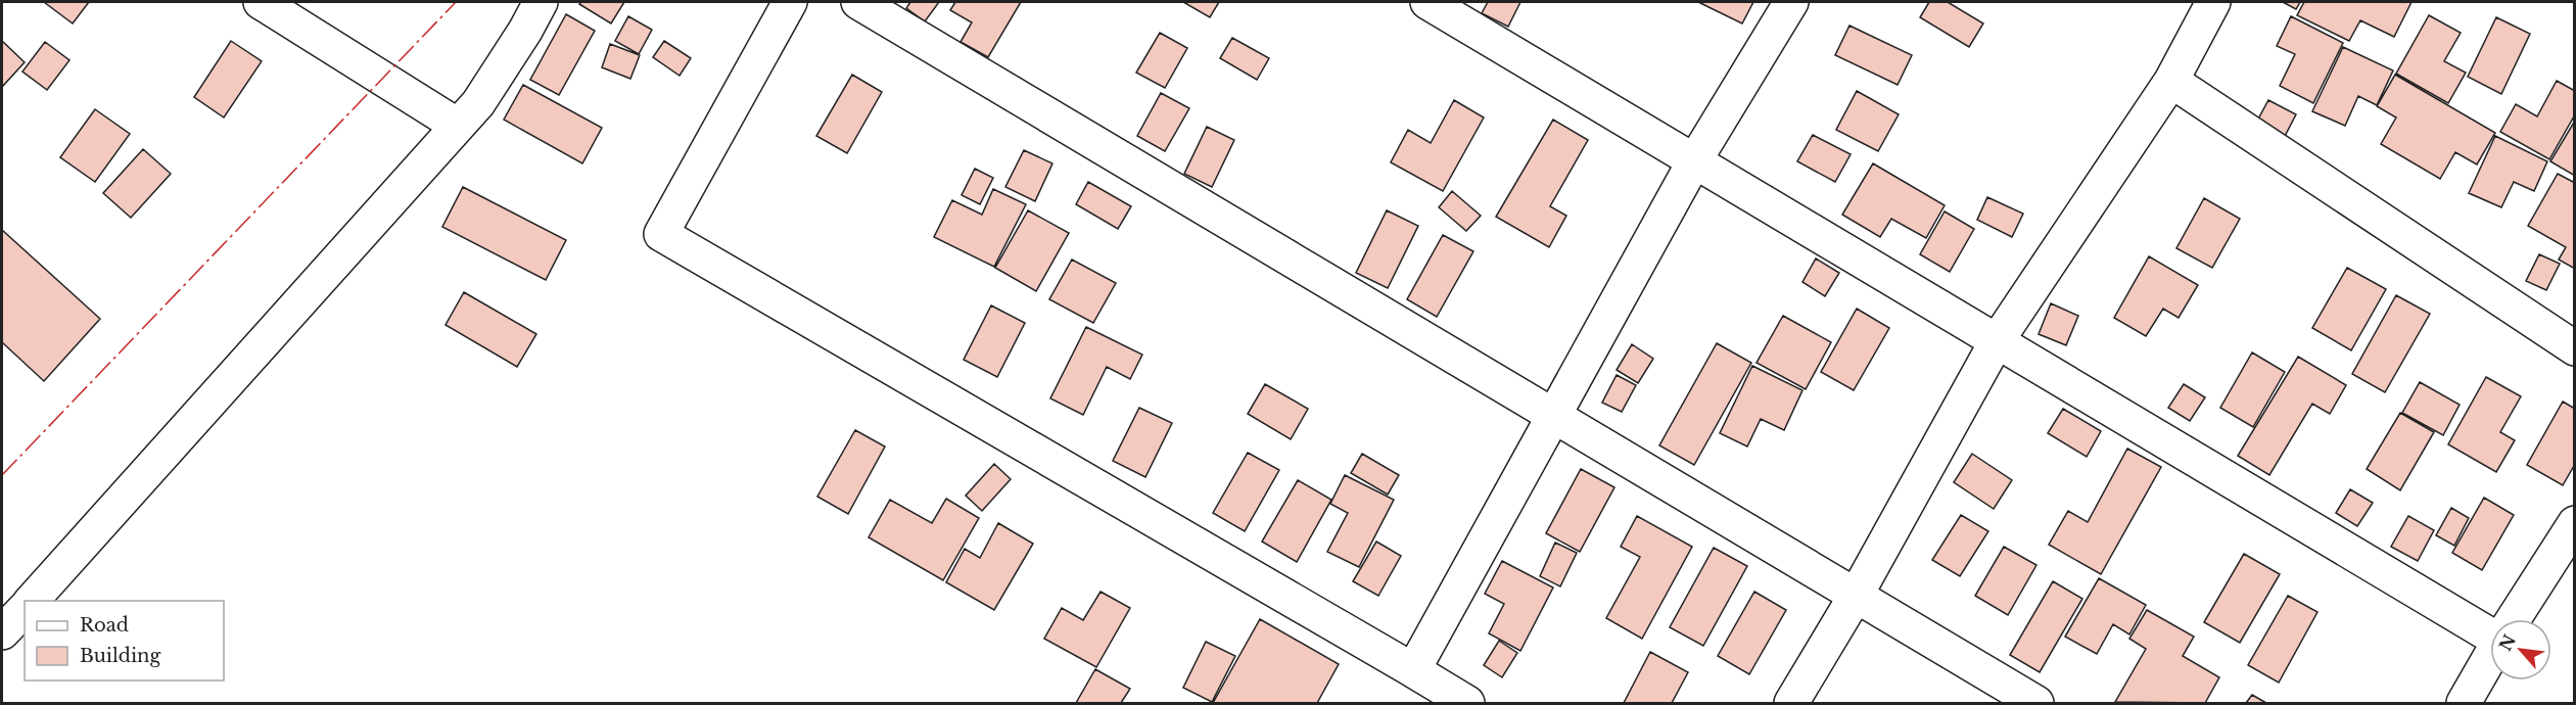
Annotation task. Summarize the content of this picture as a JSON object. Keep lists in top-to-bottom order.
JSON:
{
  "legend": ["Road", "Building"],
  "north": "top left"
}
